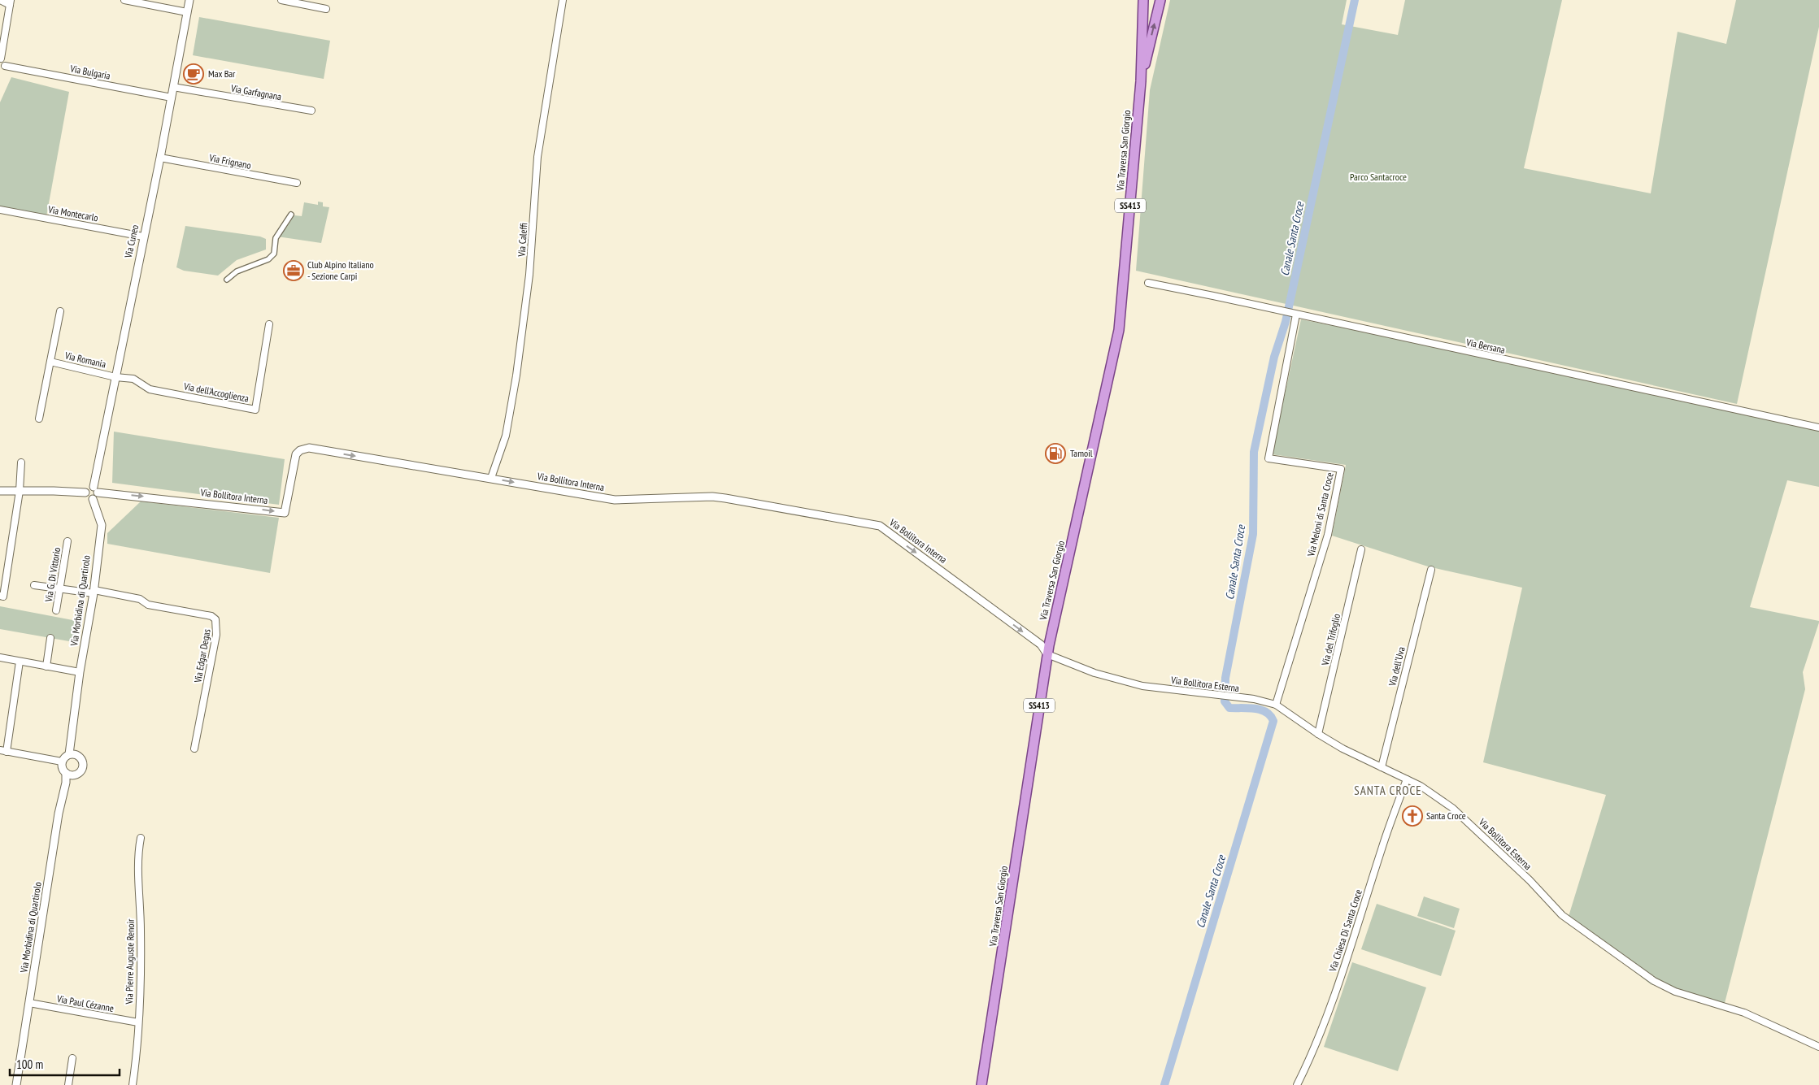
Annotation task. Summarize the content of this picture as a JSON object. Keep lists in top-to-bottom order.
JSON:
{
  "streets": {
    "main road": ["Via Traversa San Giorgio", "SS413"],
    "street": [
      "Via Bulgaria",
      "Via Garfagnana",
      "Via Frignano",
      "Via Montecarlo",
      "Via Caleffi",
      "Via Cuneo",
      "Via Bersana",
      "Via Romania",
      "Via dell'Accoglienza",
      "Via Bollitora Interna",
      "Via Meloni di Santa Croce",
      "Via G. Di Vittorio",
      "Via Morbidina di Quartirolo",
      "Via del Trifoglio",
      "Via Edgar Degas",
      "Via dell'Uva",
      "Via Bollitora Esterna",
      "Via Chiesa Di Santa Croce",
      "Via Pierre Auguste Renoir",
      "Via Paul Cézanne"
    ]
  },
  "crossings": [
    ["Via Bulgaria", "Via Cuneo"],
    ["Via Garfagnana", "Via Cuneo"],
    ["Via Traversa San Giorgio", "Via Bollitora Interna"],
    ["Via Traversa San Giorgio", "Via Bollitora Esterna"],
    ["Via Frignano", "Via Cuneo"],
    ["Via Montecarlo", "Via Cuneo"],
    ["Via Caleffi", "Via Bollitora Interna"],
    ["Via Cuneo", "Via Romania"],
    ["Via Cuneo", "Via dell'Accoglienza"],
    ["Via Cuneo", "Via Bollitora Interna"],
    ["Via Cuneo", "Via Morbidina di Quartirolo"],
    ["Via Bersana", "Via Meloni di Santa Croce"],
    ["Via Romania", "Via dell'Accoglienza"],
    ["Via Bollitora Interna", "Via Morbidina di Quartirolo"],
    ["Via Bollitora Interna", "Via Bollitora Esterna"],
    ["Via Meloni di Santa Croce", "Via Bollitora Esterna"],
    ["Via Morbidina di Quartirolo", "Via Edgar Degas"],
    ["Via Morbidina di Quartirolo", "Via Paul Cézanne"],
    ["Via del Trifoglio", "Via Bollitora Esterna"],
    ["Via dell'Uva", "Via Bollitora Esterna"],
    ["Via Bollitora Esterna", "Via Chiesa Di Santa Croce"],
    ["Via Pierre Auguste Renoir", "Via Paul Cézanne"]
  ],
  "one_way": ["Via Bollitora Interna"],
  "districts": ["SANTA CROCE"],
  "water": ["Canale Santa Croce"],
  "parks": ["Parco Santacroce"],
  "places": {
    "cafe": ["Max Bar"],
    "office": ["Club Alpino Italiano - Sezione Carpi"],
    "fuel station": ["Tamoil"],
    "church": ["Santa Croce"]
  },
  "scale_bar": "100 m"
}
